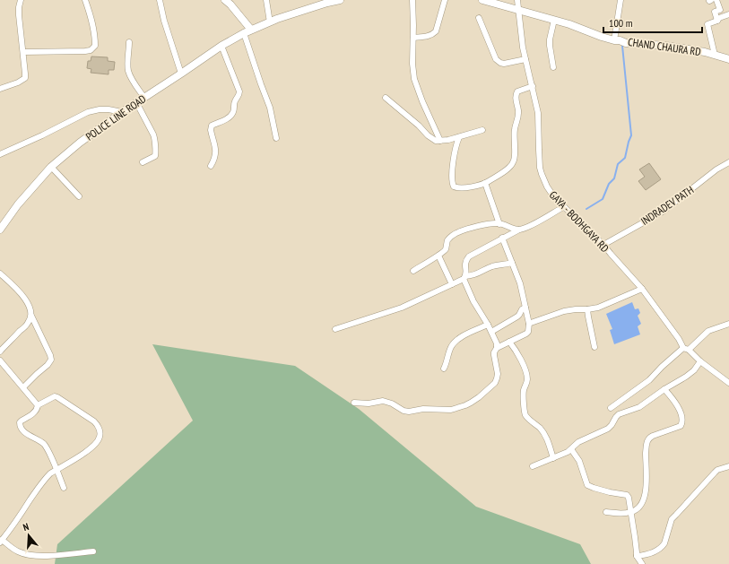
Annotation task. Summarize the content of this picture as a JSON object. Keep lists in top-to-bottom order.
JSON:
{
  "streets": {
    "street": [
      "CHAND CHAURA RD",
      "POLICE LINE ROAD",
      "INDRADEV PATH",
      "GAYA - BODHGAYA RD"
    ]
  },
  "crossings": [
    ["CHAND CHAURA RD", "GAYA - BODHGAYA RD"],
    ["INDRADEV PATH", "GAYA - BODHGAYA RD"]
  ],
  "scale_bar": "100 m",
  "north": "top"
}
